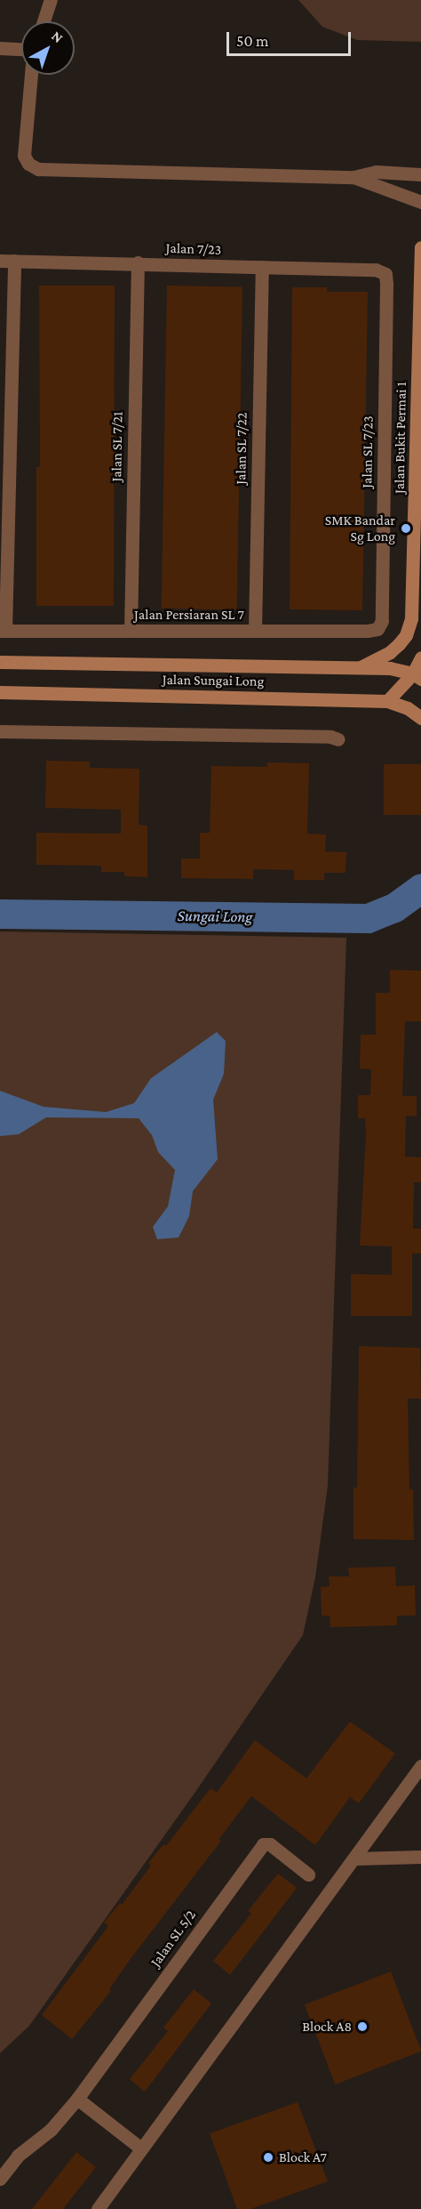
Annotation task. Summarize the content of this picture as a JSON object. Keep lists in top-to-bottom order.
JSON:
{
  "streets": {
    "street": [
      "Jalan 7/23",
      "Jalan Bukit Permai 1",
      "Jalan SL 7/21",
      "Jalan SL 7/22",
      "Jalan SL 7/23",
      "Jalan Persiaran SL 7",
      "Jalan Sungai Long",
      "Jalan SL 5/2"
    ]
  },
  "crossings": [
    ["Jalan 7/23", "Jalan SL 7/21"],
    ["Jalan 7/23", "Jalan SL 7/22"],
    ["Jalan 7/23", "Jalan SL 7/23"],
    ["Jalan Bukit Permai 1", "Jalan Sungai Long"],
    ["Jalan SL 7/21", "Jalan Persiaran SL 7"],
    ["Jalan SL 7/22", "Jalan Persiaran SL 7"],
    ["Jalan SL 7/23", "Jalan Persiaran SL 7"]
  ],
  "water": ["Sungai Long"],
  "places": ["SMK Bandar Sg Long", "Block A8", "Block A7"],
  "scale_bar": "50 m",
  "north": "top right"
}
